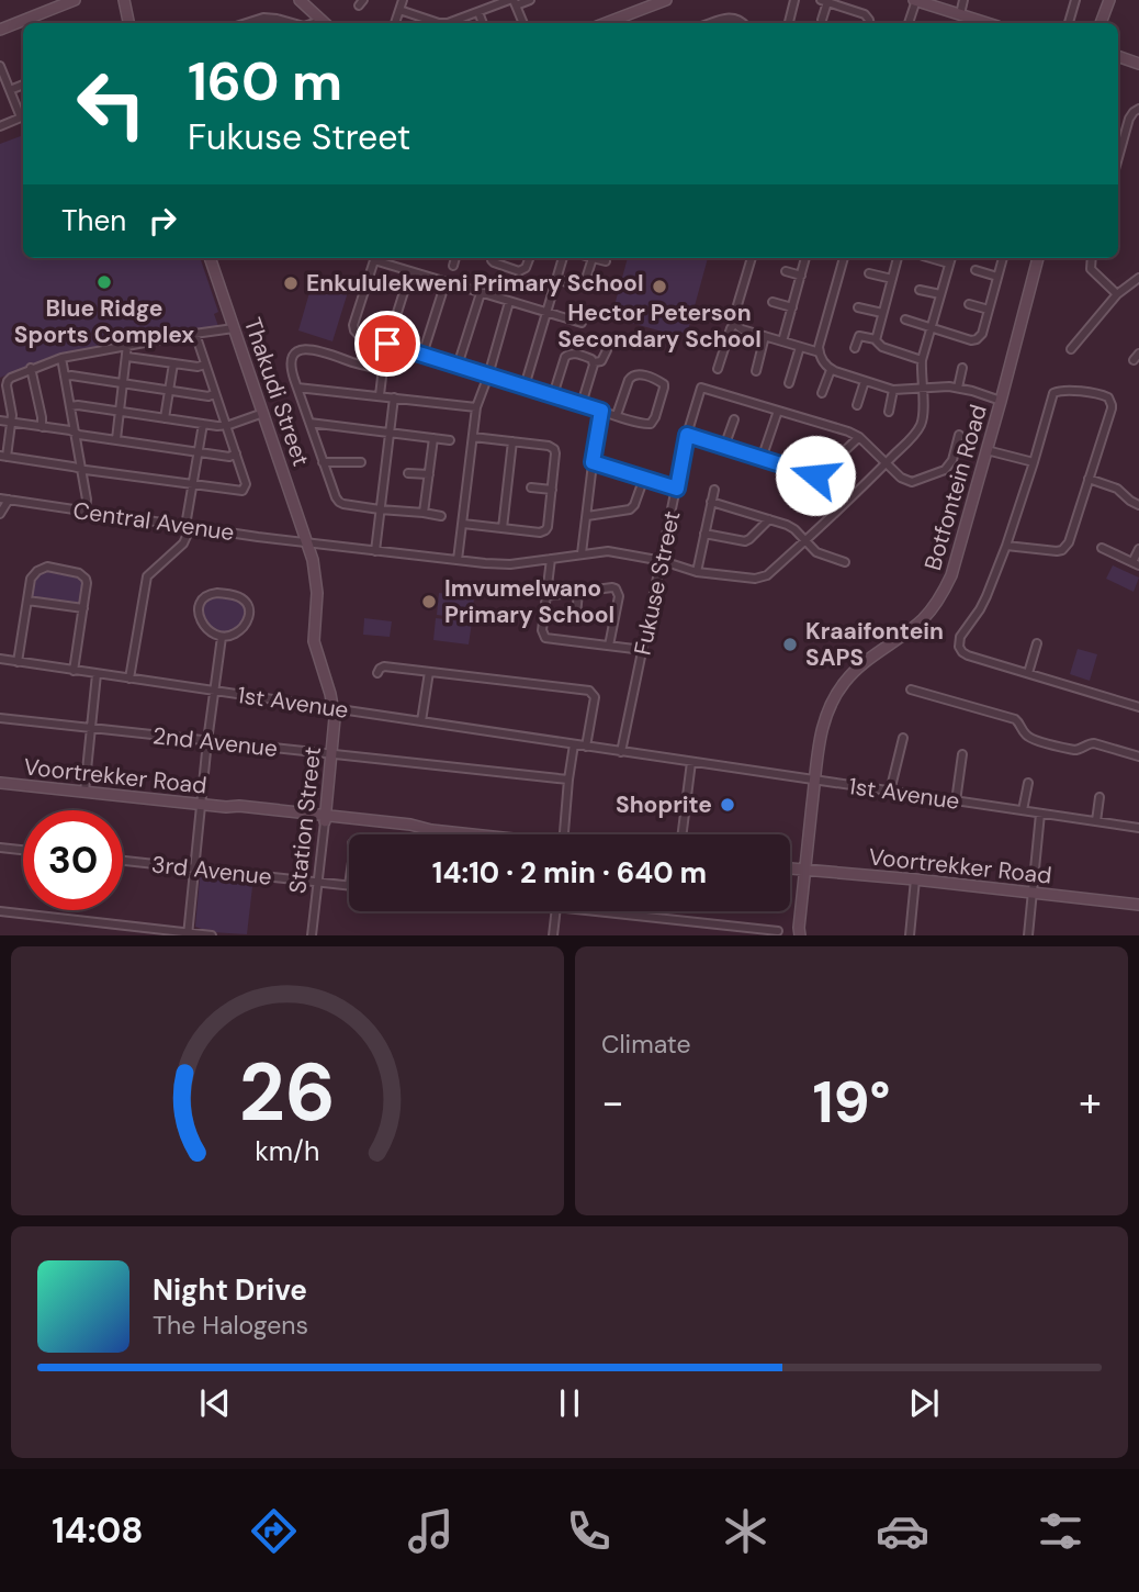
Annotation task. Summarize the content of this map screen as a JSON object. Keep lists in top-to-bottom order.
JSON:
{
  "streets": {
    "main road": [
      "Thakudi Street",
      "Botfontein Road",
      "Voortrekker Road",
      "Station Street"
    ],
    "street": [
      "Central Avenue",
      "Fukuse Street",
      "1st Avenue",
      "2nd Avenue",
      "3rd Avenue"
    ]
  },
  "crossings": [
    ["Thakudi Street", "Central Avenue"],
    ["Thakudi Street", "1st Avenue"],
    ["Thakudi Street", "Station Street"],
    ["Botfontein Road", "1st Avenue"],
    ["Botfontein Road", "Voortrekker Road"],
    ["Central Avenue", "Fukuse Street"],
    ["Fukuse Street", "1st Avenue"],
    ["1st Avenue", "Station Street"],
    ["2nd Avenue", "Station Street"],
    ["Voortrekker Road", "Station Street"],
    ["Station Street", "3rd Avenue"]
  ],
  "places": [
    "Blue Ridge Sports Complex",
    "Enkululekweni Primary School",
    "Hector Peterson Secondary School",
    "Imvumelwano Primary School",
    "Kraaifontein SAPS",
    "Shoprite"
  ],
  "page": {
    "turn": ["160 m", "Fukuse Street"],
    "then": "Then",
    "limit": "30",
    "trip": "14:10 · 2 min · 640 m",
    "tile": "Climate",
    "heat": ["−", "19°", "+"],
    "song": ["Night Drive", "The Halogens"],
    "tabs": "14:08",
    "gauge": ["26", "km/h"]
  }
}
